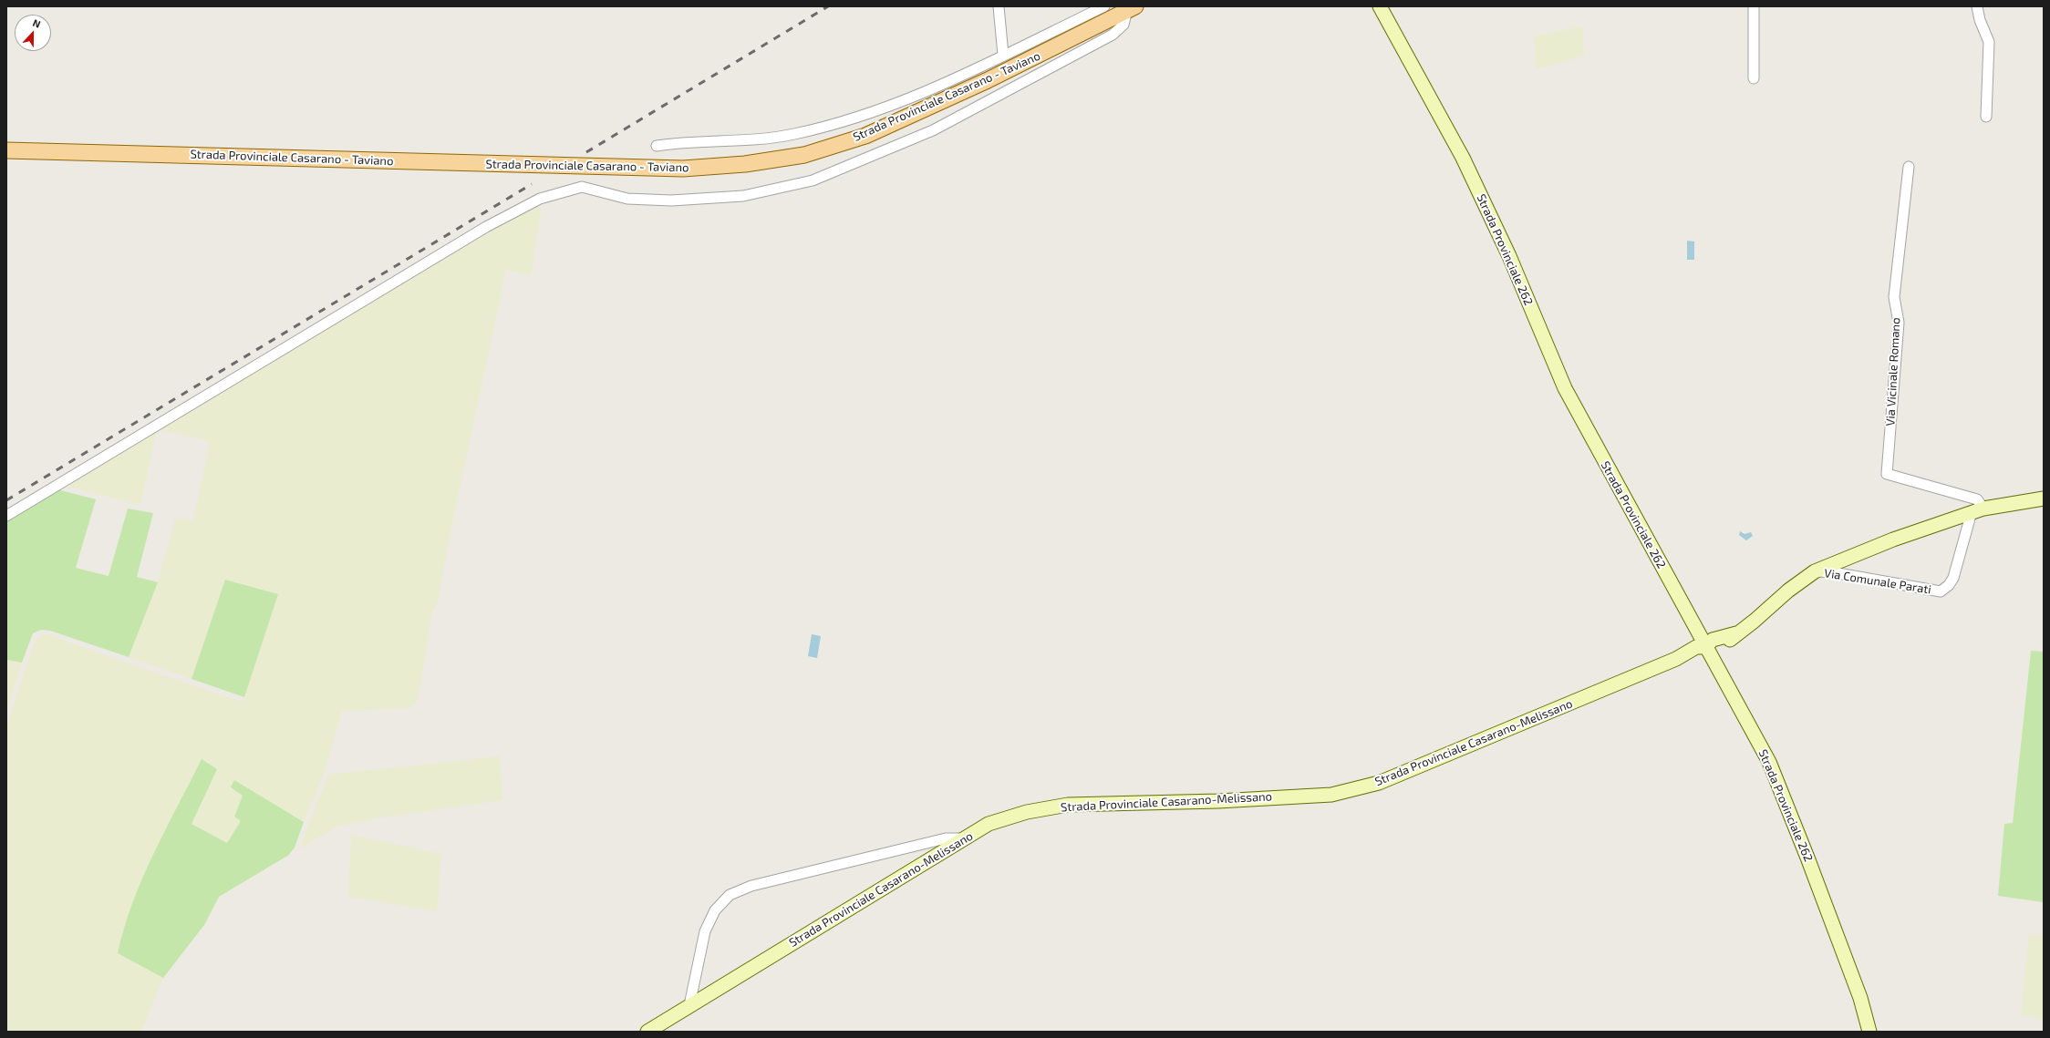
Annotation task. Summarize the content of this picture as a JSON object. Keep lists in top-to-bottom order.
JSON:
{
  "streets": {
    "main road": ["Strada Provinciale Casarano - Taviano", "Strada Provinciale 262", "Strada Provinciale Casarano-Melissano"],
    "street": ["Via Vicinale Romano", "Via Comunale Parati"]
  },
  "crossings": [
    ["Strada Provinciale 262", "Strada Provinciale Casarano-Melissano"],
    ["Via Vicinale Romano", "Via Comunale Parati"],
    ["Via Vicinale Romano", "Strada Provinciale Casarano-Melissano"],
    ["Via Comunale Parati", "Strada Provinciale Casarano-Melissano"]
  ],
  "north": "top"
}
